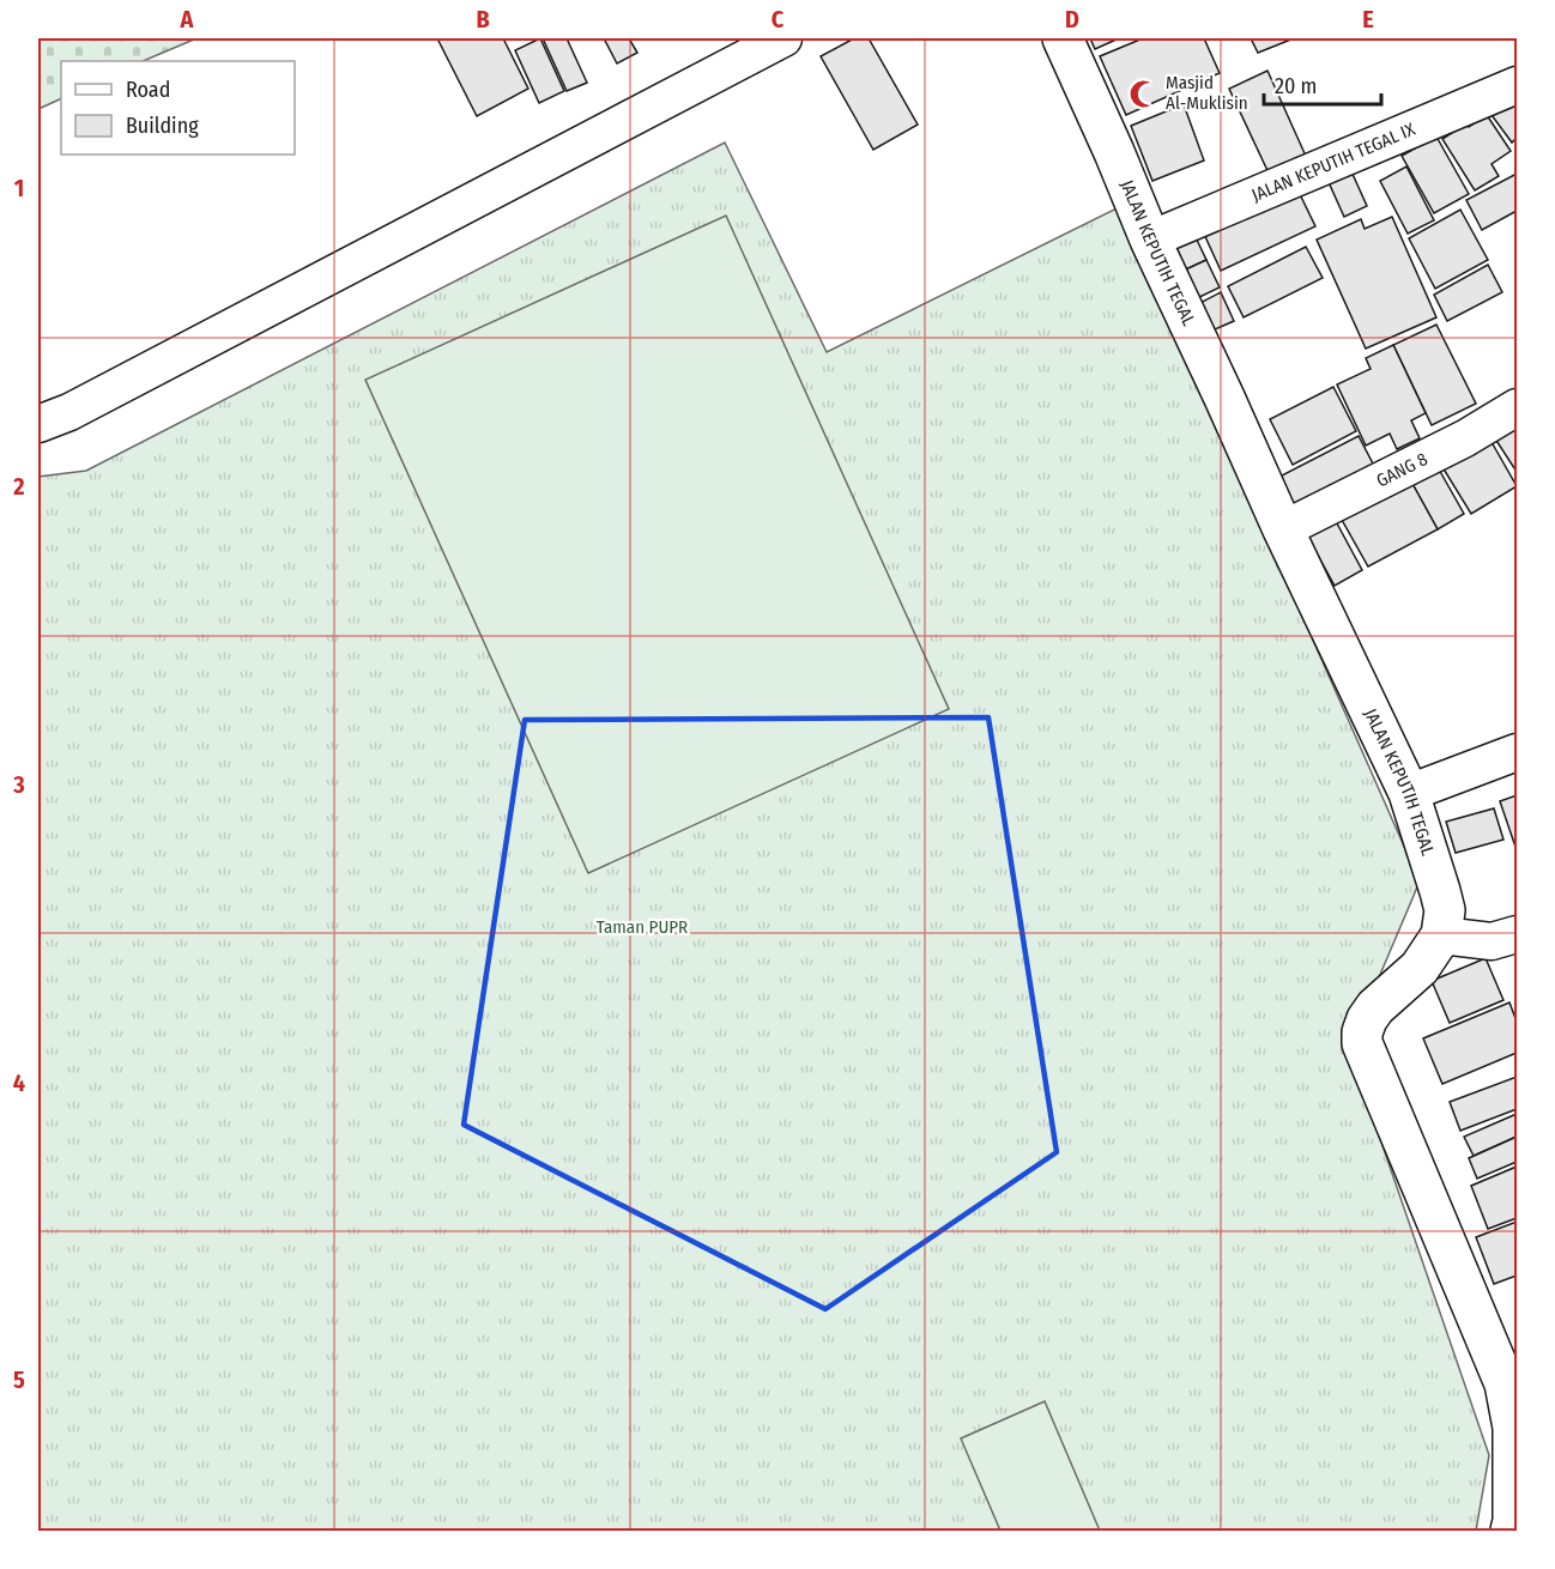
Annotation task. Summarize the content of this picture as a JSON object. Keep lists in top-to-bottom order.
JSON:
{
  "streets": {
    "main road": ["JALAN KEPUTIH TEGAL"],
    "street": ["JALAN KEPUTIH TEGAL IX", "GANG 8"]
  },
  "crossings": [
    ["JALAN KEPUTIH TEGAL IX", "JALAN KEPUTIH TEGAL"],
    ["JALAN KEPUTIH TEGAL", "GANG 8"]
  ],
  "parks": ["Taman PUPR"],
  "places": {
    "mosque": ["Masjid Al-Muklisin"]
  },
  "legend": ["Road", "Building"],
  "scale_bar": "20 m",
  "grid": {
    "columns": [
      "A",
      "B",
      "C",
      "D",
      "E"
    ],
    "rows": [
      "1",
      "2",
      "3",
      "4",
      "5"
    ]
  }
}
